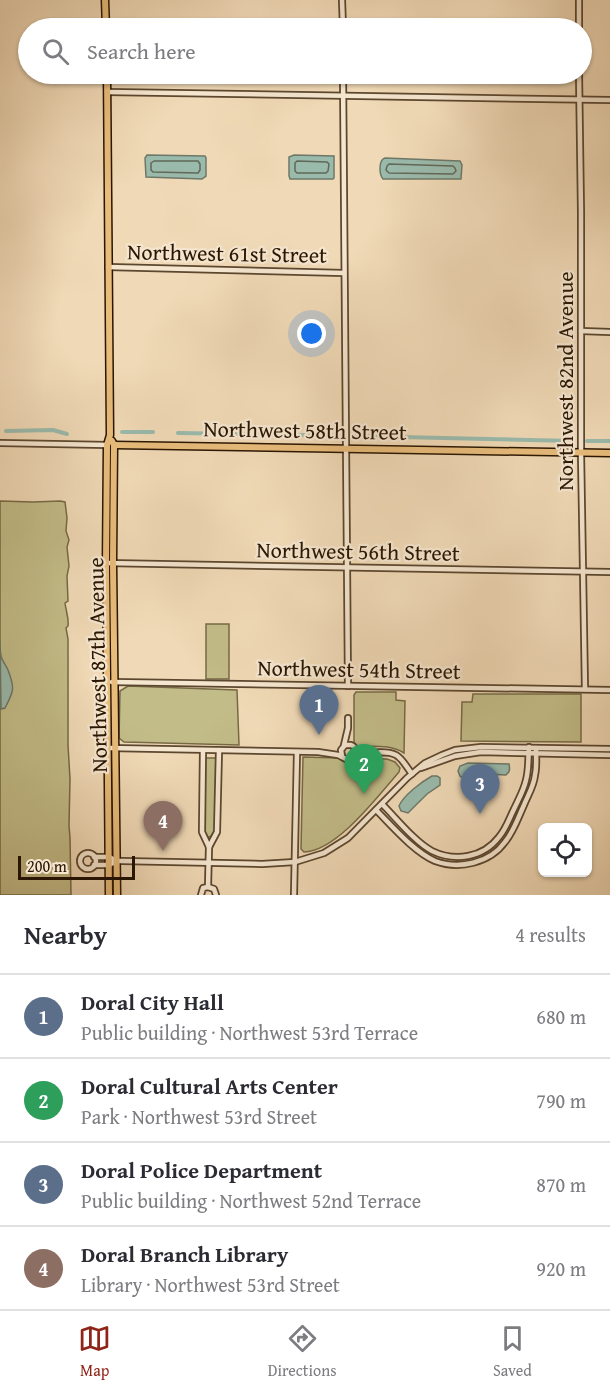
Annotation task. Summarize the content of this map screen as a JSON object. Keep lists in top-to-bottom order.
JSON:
{
  "streets": {
    "main road": ["Northwest 58th Street", "Northwest 87th Avenue"],
    "street": [
      "Northwest 61st Street",
      "Northwest 82nd Avenue",
      "Northwest 56th Street",
      "Northwest 54th Street"
    ]
  },
  "crossings": [
    ["Northwest 61st Street", "Northwest 87th Avenue"],
    ["Northwest 82nd Avenue", "Northwest 58th Street"],
    ["Northwest 82nd Avenue", "Northwest 56th Street"],
    ["Northwest 82nd Avenue", "Northwest 54th Street"],
    ["Northwest 58th Street", "Northwest 87th Avenue"],
    ["Northwest 56th Street", "Northwest 87th Avenue"],
    ["Northwest 87th Avenue", "Northwest 54th Street"]
  ],
  "scale_bar": "200 m",
  "page": {
    "search": "Search here",
    "pins": [
      "1",
      "2",
      "3",
      "4"
    ],
    "scale": "200 m",
    "heading": ["Nearby", "4 results"],
    "list": [
      {
        "mark": "1",
        "name": "Doral City Hall",
        "note": "Public building · Northwest 53rd Terrace",
        "value": "680 m"
      },
      {
        "mark": "2",
        "name": "Doral Cultural Arts Center",
        "note": "Park · Northwest 53rd Street",
        "value": "790 m"
      },
      {
        "mark": "3",
        "name": "Doral Police Department",
        "note": "Public building · Northwest 52nd Terrace",
        "value": "870 m"
      },
      {
        "mark": "4",
        "name": "Doral Branch Library",
        "note": "Library · Northwest 53rd Street",
        "value": "920 m"
      }
    ],
    "nav": ["Map", "Directions", "Saved"]
  }
}
